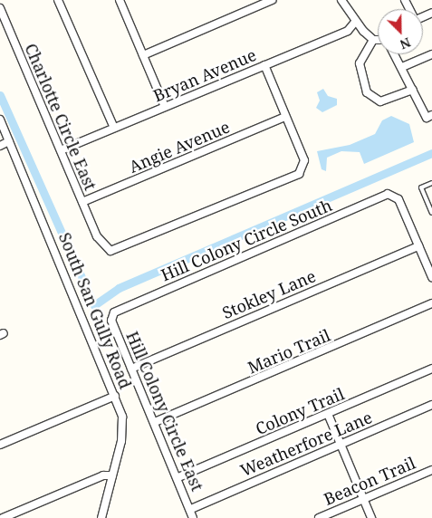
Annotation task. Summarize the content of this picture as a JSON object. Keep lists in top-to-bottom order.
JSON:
{
  "streets": {
    "street": [
      "Bryan Avenue",
      "Charlotte Circle East",
      "Angie Avenue",
      "Hill Colony Circle South",
      "Stokley Lane",
      "South San Gully Road",
      "Mario Trail",
      "Hill Colony Circle East",
      "Colony Trail",
      "Weatherfore Lane",
      "Beacon Trail"
    ]
  },
  "crossings": [
    ["Bryan Avenue", "Charlotte Circle East"],
    ["Charlotte Circle East", "Angie Avenue"],
    ["Hill Colony Circle South", "Stokley Lane"],
    ["Hill Colony Circle South", "Hill Colony Circle East"],
    ["Stokley Lane", "Hill Colony Circle East"],
    ["Mario Trail", "Hill Colony Circle East"],
    ["Hill Colony Circle East", "Colony Trail"],
    ["Hill Colony Circle East", "Weatherfore Lane"]
  ],
  "north": "bottom right"
}
